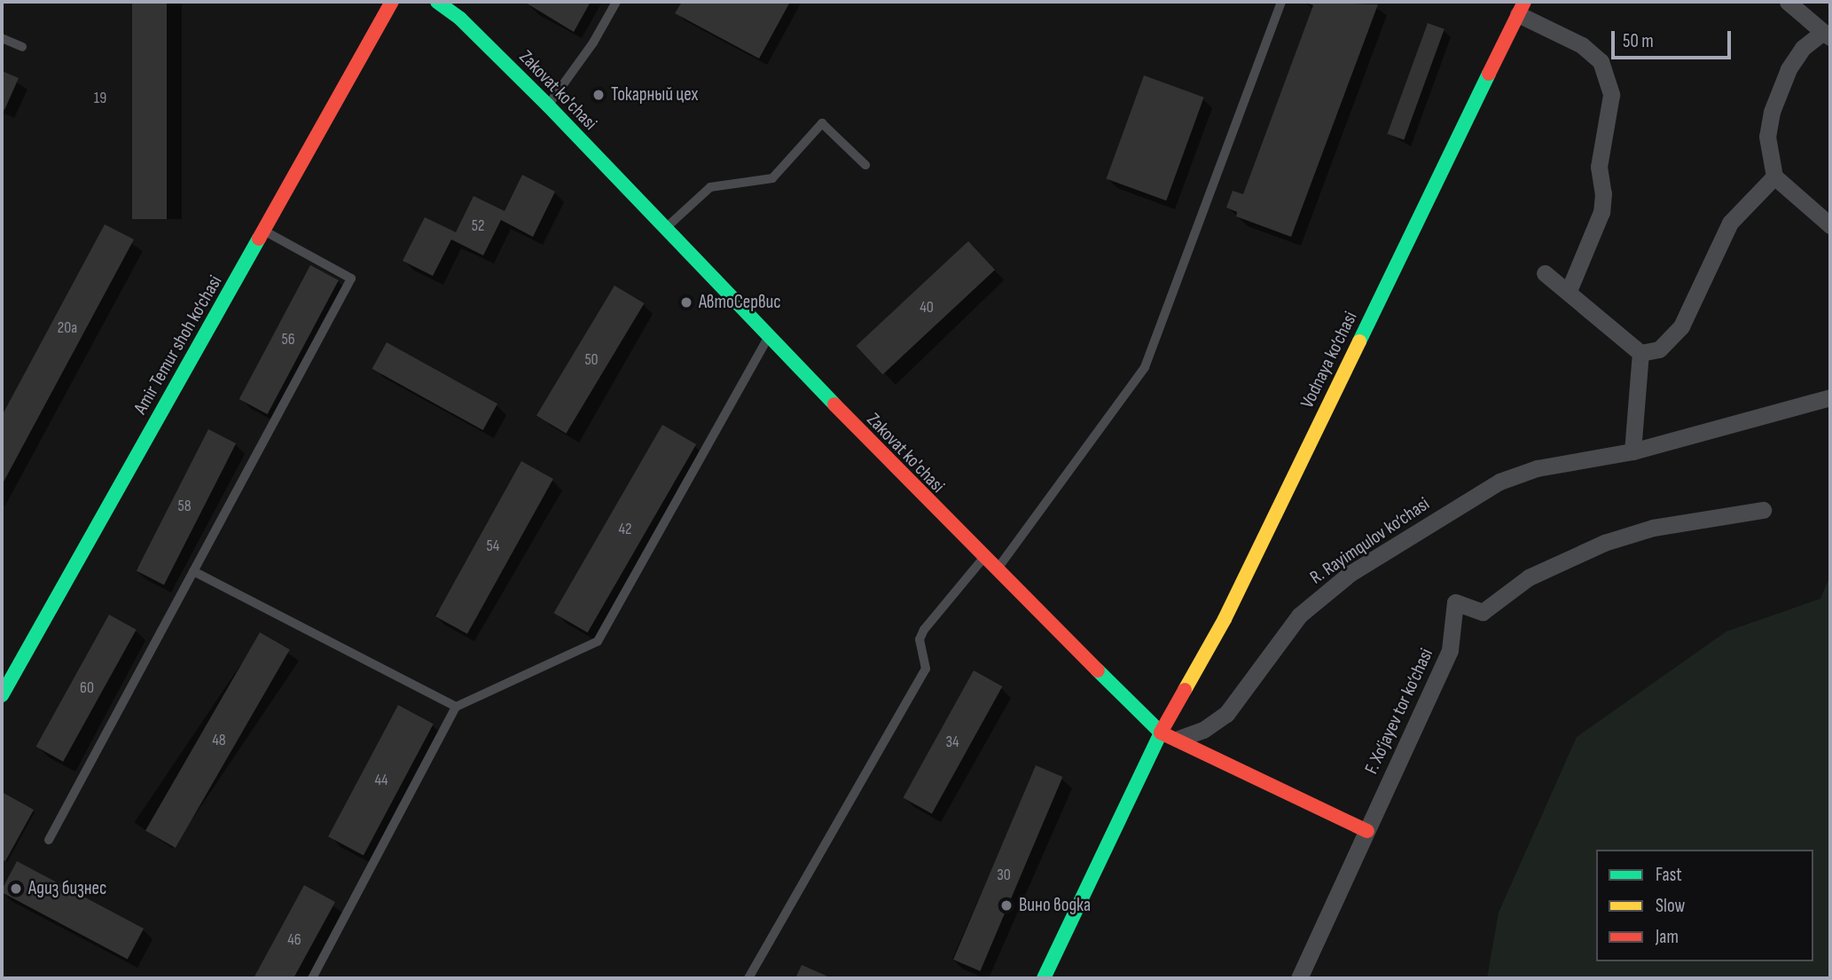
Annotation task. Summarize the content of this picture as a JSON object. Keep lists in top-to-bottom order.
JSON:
{
  "streets": {
    "main road": ["Zakovat ko'chasi", "Amir Temur shoh ko‘chasi", "Vodnaya ko‘chasi"],
    "street": ["R. Rayimqulov ko‘chasi", "F. Xo‘jayev tor ko‘chasi"]
  },
  "crossings": [
    ["Zakovat ko'chasi", "Vodnaya ko‘chasi"]
  ],
  "places": [
    "Токарный цех",
    "АвтоСервис",
    "Адиз бизнес",
    "Вино водка"
  ],
  "house_numbers": [
    "19",
    "52",
    "40",
    "20a",
    "56",
    "50",
    "58",
    "42",
    "54",
    "60",
    "48",
    "34",
    "44",
    "30",
    "46"
  ],
  "legend": ["Fast", "Slow", "Jam"],
  "scale_bar": "50 m"
}
